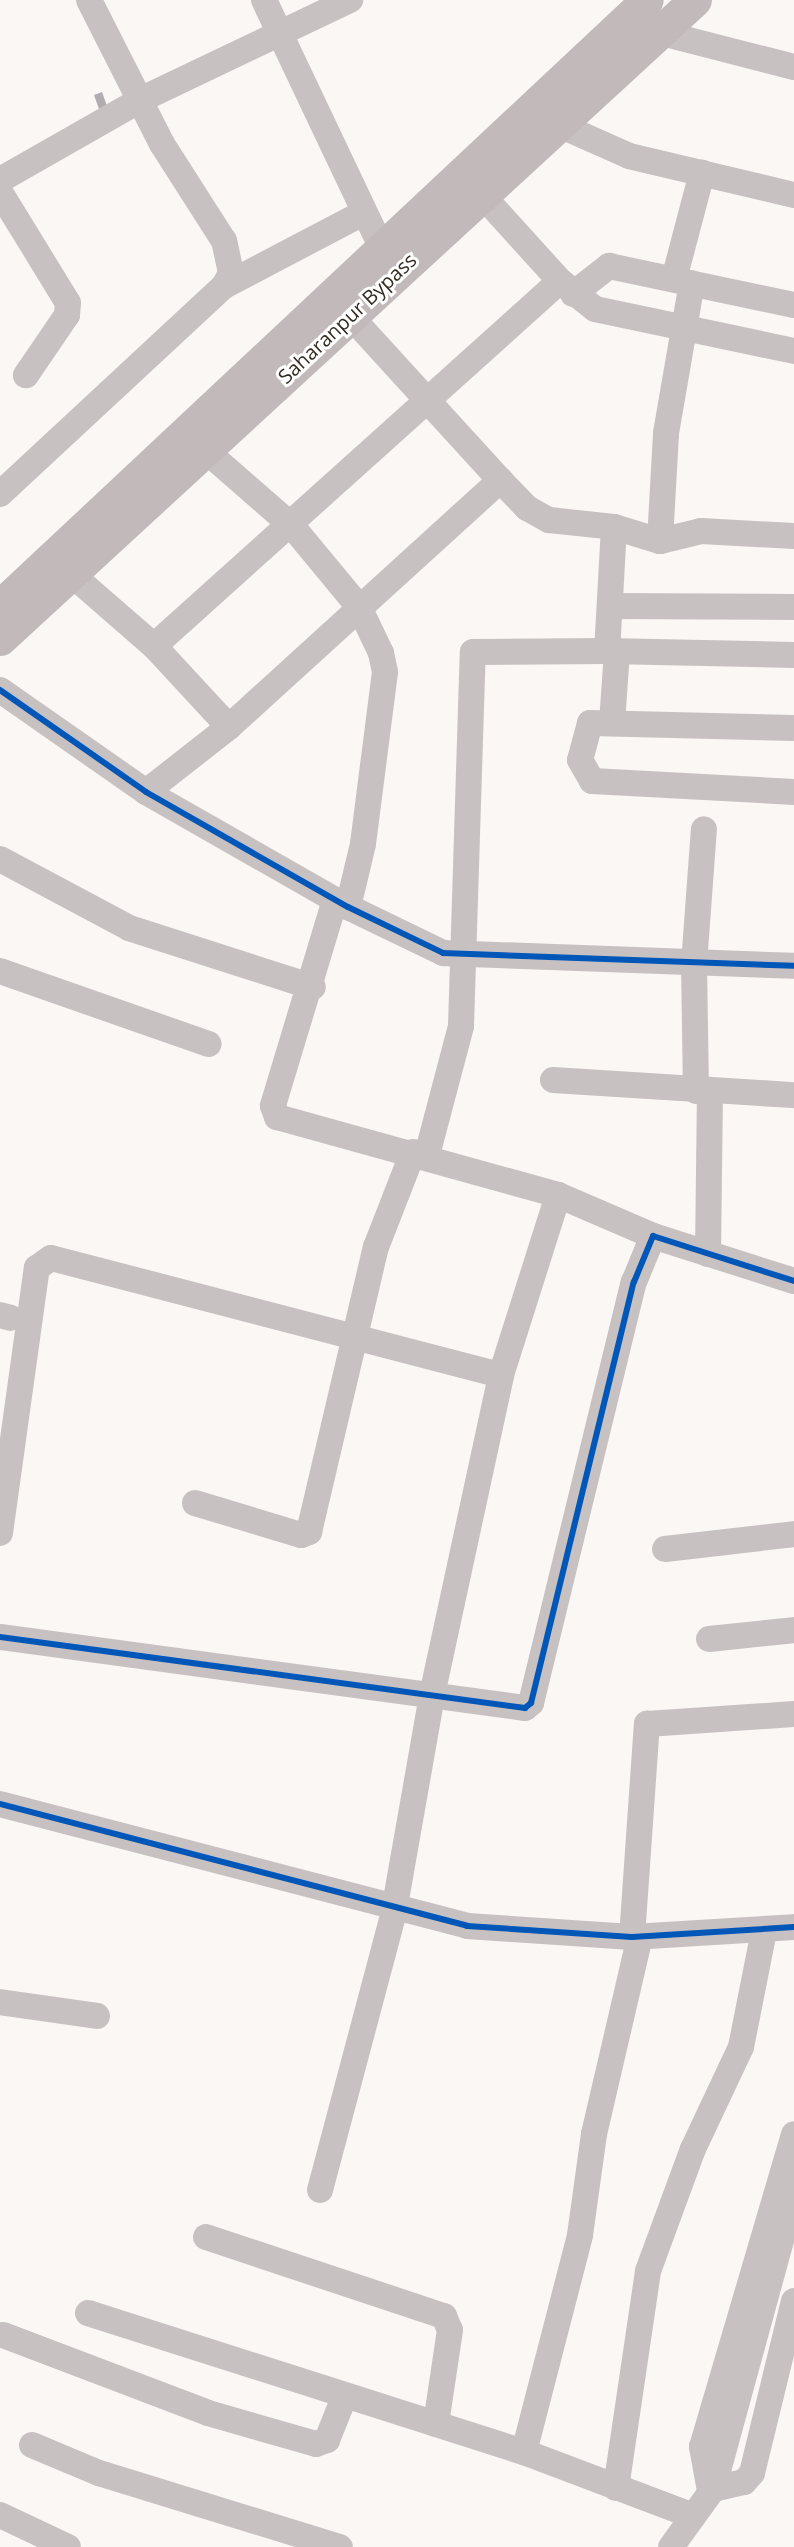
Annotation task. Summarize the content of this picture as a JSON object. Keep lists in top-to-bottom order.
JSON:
{
  "streets": {
    "main road": ["Saharanpur Bypass"]
  }
}
